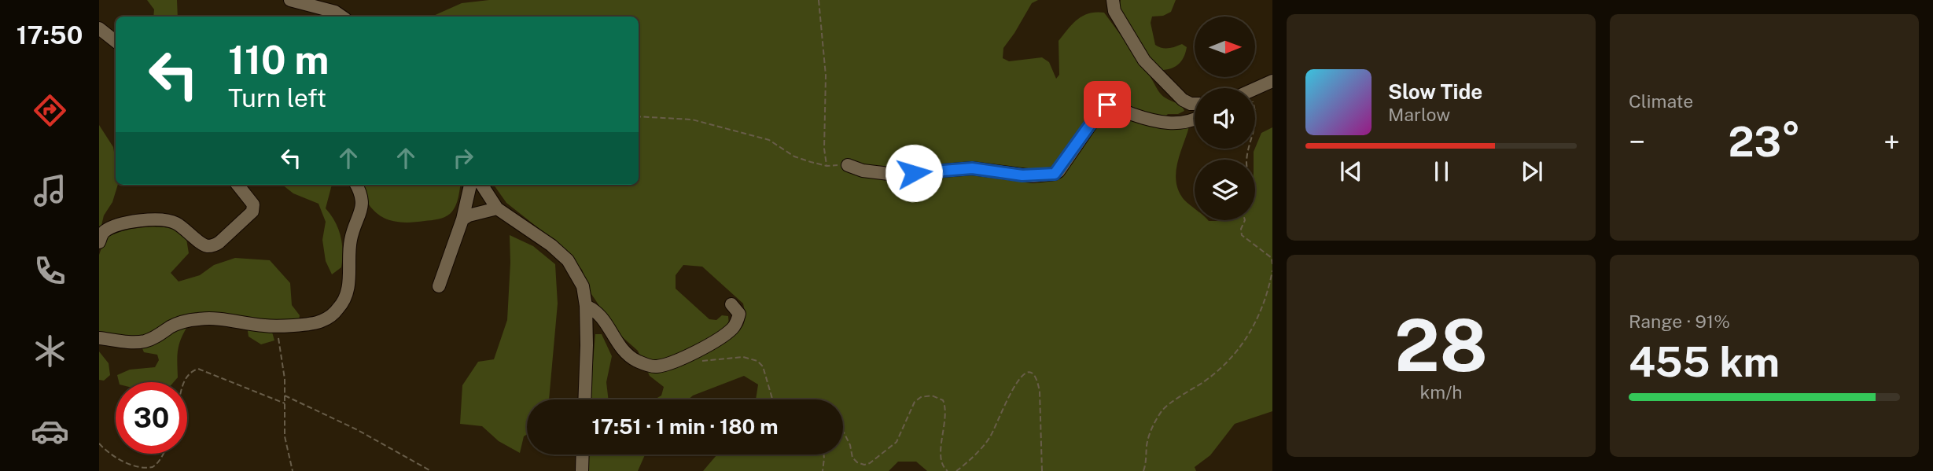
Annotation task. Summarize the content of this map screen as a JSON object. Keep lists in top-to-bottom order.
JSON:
{
  "north": "right",
  "page": {
    "tabs": "17:50",
    "tile": [
      "Climate",
      ["28", "km/h"],
      ["Range · 91%", "455 km"]
    ],
    "turn": ["110 m", "Turn left"],
    "song": ["Slow Tide", "Marlow"],
    "heat": ["−", "23°", "+"],
    "limit": "30",
    "trip": "17:51 · 1 min · 180 m"
  }
}
